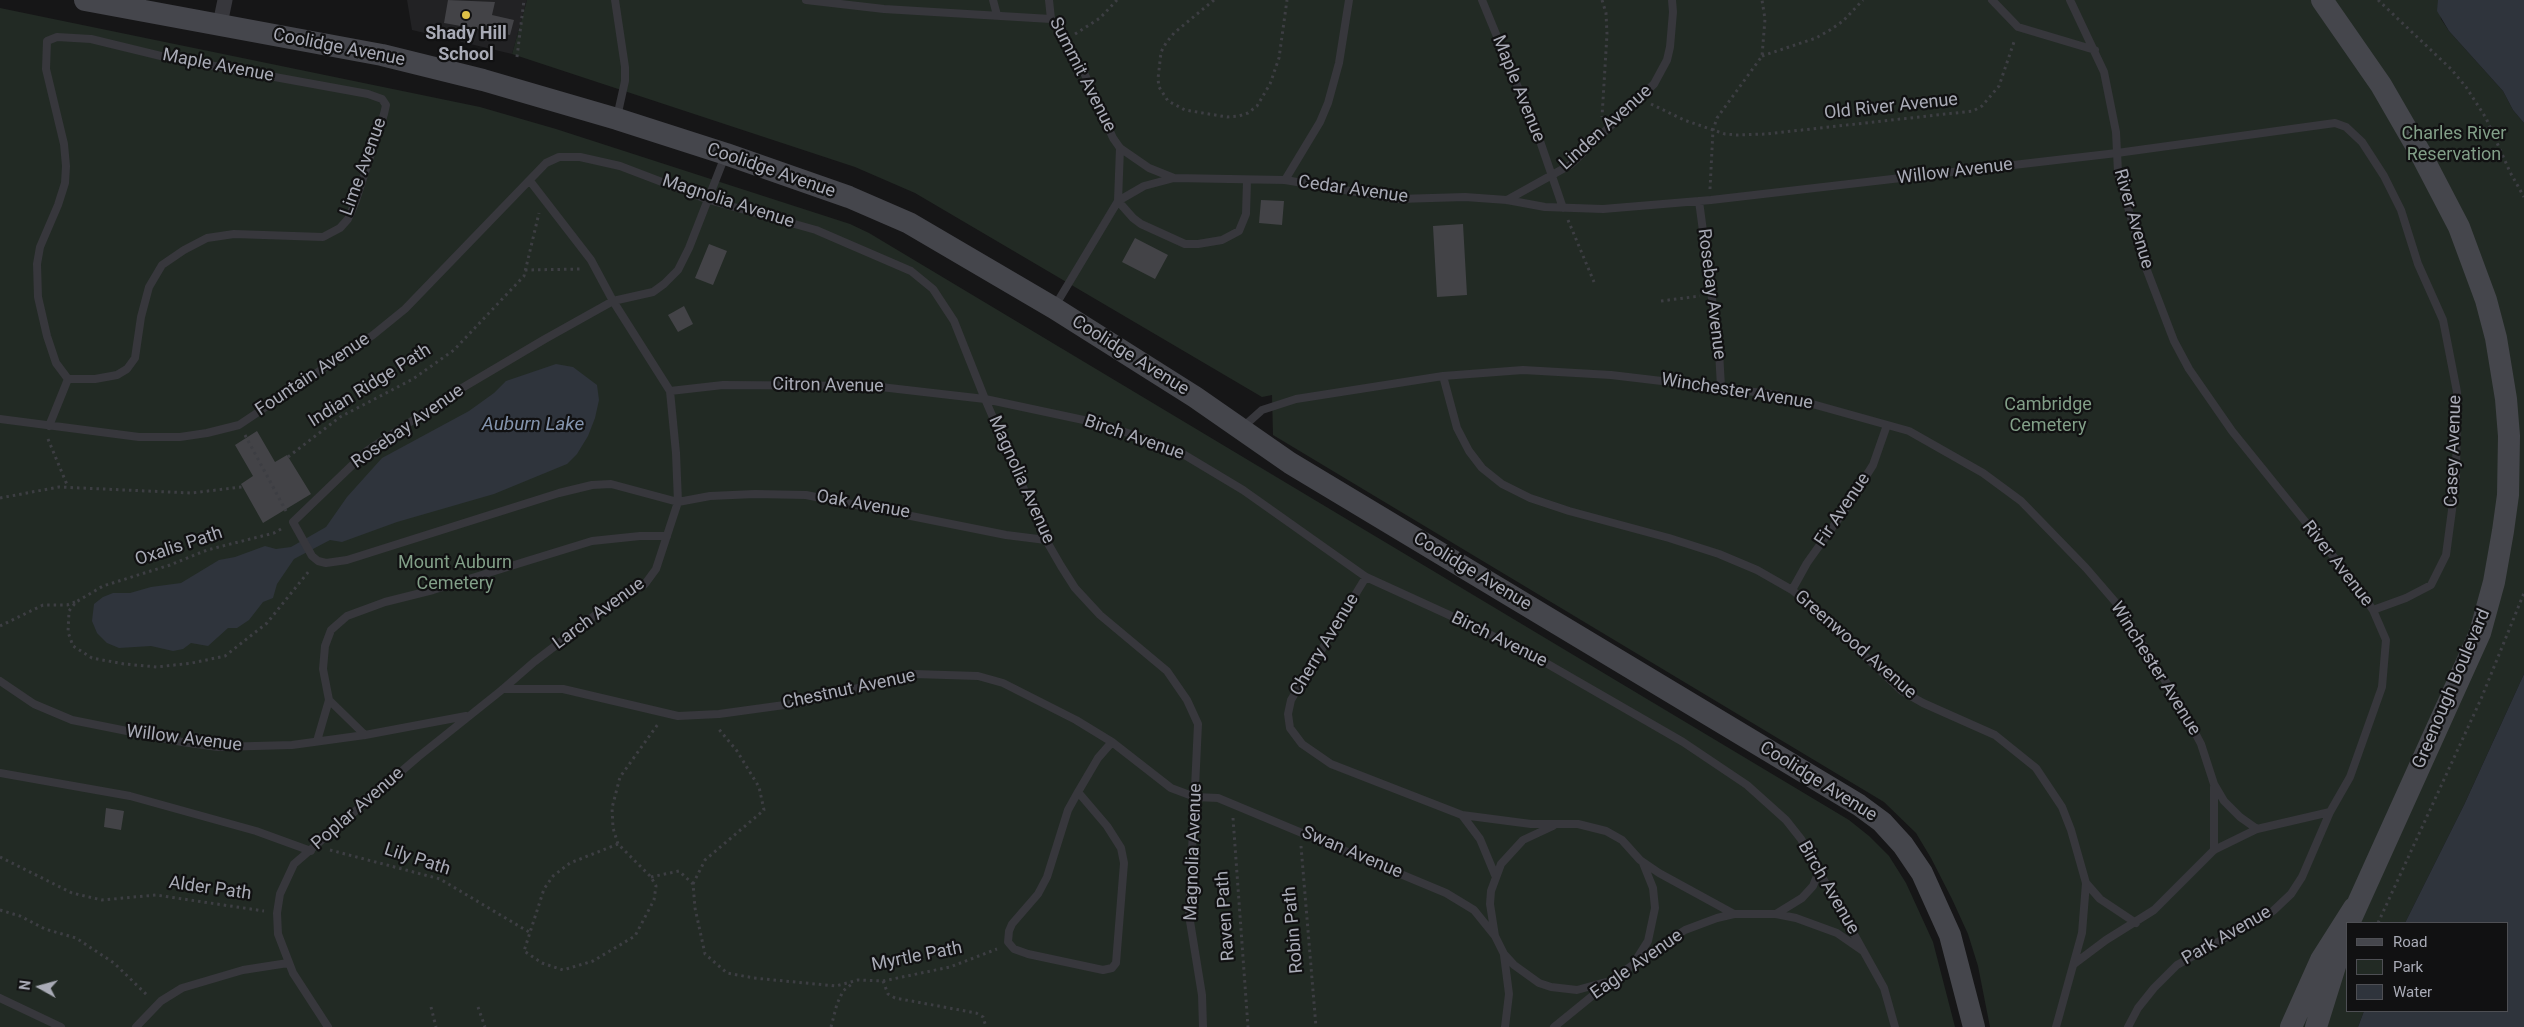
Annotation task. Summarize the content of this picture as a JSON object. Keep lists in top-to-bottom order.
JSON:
{
  "streets": {
    "street": ["Coolidge Avenue", "Greenough Boulevard"],
    "lane": [
      "Maple Avenue",
      "Summit Avenue",
      "Linden Avenue",
      "Lime Avenue",
      "Willow Avenue",
      "Cedar Avenue",
      "Magnolia Avenue",
      "River Avenue",
      "Rosebay Avenue",
      "Fountain Avenue",
      "Citron Avenue",
      "Winchester Avenue",
      "Birch Avenue",
      "Casey Avenue",
      "Oak Avenue",
      "Fir Avenue",
      "Larch Avenue",
      "Cherry Avenue",
      "Greenwood Avenue",
      "Chestnut Avenue",
      "Poplar Avenue",
      "Swan Avenue",
      "Park Avenue",
      "Eagle Avenue"
    ],
    "path": [
      "Old River Avenue",
      "Indian Ridge Path",
      "Oxalis Path",
      "Lily Path",
      "Alder Path",
      "Raven Path",
      "Robin Path",
      "Myrtle Path"
    ]
  },
  "crossings": [
    ["Coolidge Avenue", "Winchester Avenue"],
    ["Maple Avenue", "Linden Avenue"],
    ["Maple Avenue", "Lime Avenue"],
    ["Maple Avenue", "Willow Avenue"],
    ["Maple Avenue", "Cedar Avenue"],
    ["Old River Avenue", "Linden Avenue"],
    ["Linden Avenue", "Cedar Avenue"],
    ["Willow Avenue", "Cedar Avenue"],
    ["Willow Avenue", "River Avenue"],
    ["Willow Avenue", "Rosebay Avenue"],
    ["Willow Avenue", "Casey Avenue"],
    ["Willow Avenue", "Poplar Avenue"],
    ["Magnolia Avenue", "Fountain Avenue"],
    ["Magnolia Avenue", "Citron Avenue"],
    ["Magnolia Avenue", "Birch Avenue"],
    ["Magnolia Avenue", "Oak Avenue"],
    ["Magnolia Avenue", "Chestnut Avenue"],
    ["Magnolia Avenue", "Swan Avenue"],
    ["River Avenue", "Casey Avenue"],
    ["River Avenue", "Park Avenue"],
    ["Rosebay Avenue", "Winchester Avenue"],
    ["Rosebay Avenue", "Oxalis Path"],
    ["Rosebay Avenue", "Larch Avenue"],
    ["Fountain Avenue", "Larch Avenue"],
    ["Indian Ridge Path", "Larch Avenue"],
    ["Citron Avenue", "Birch Avenue"],
    ["Citron Avenue", "Larch Avenue"],
    ["Winchester Avenue", "Fir Avenue"],
    ["Winchester Avenue", "Greenwood Avenue"],
    ["Birch Avenue", "Cherry Avenue"],
    ["Birch Avenue", "Eagle Avenue"],
    ["Oak Avenue", "Larch Avenue"],
    ["Fir Avenue", "Greenwood Avenue"],
    ["Larch Avenue", "Chestnut Avenue"],
    ["Larch Avenue", "Poplar Avenue"],
    ["Cherry Avenue", "Swan Avenue"],
    ["Cherry Avenue", "Eagle Avenue"],
    ["Chestnut Avenue", "Poplar Avenue"],
    ["Chestnut Avenue", "Swan Avenue"],
    ["Poplar Avenue", "Lily Path"],
    ["Poplar Avenue", "Alder Path"],
    ["Swan Avenue", "Raven Path"],
    ["Swan Avenue", "Robin Path"],
    ["Swan Avenue", "Eagle Avenue"]
  ],
  "water": ["Auburn Lake"],
  "parks": ["Charles River Reservation", "Cambridge Cemetery", "Mount Auburn Cemetery"],
  "places": ["Shady Hill School"],
  "legend": ["Road", "Park", "Water"],
  "north": "left"
}
